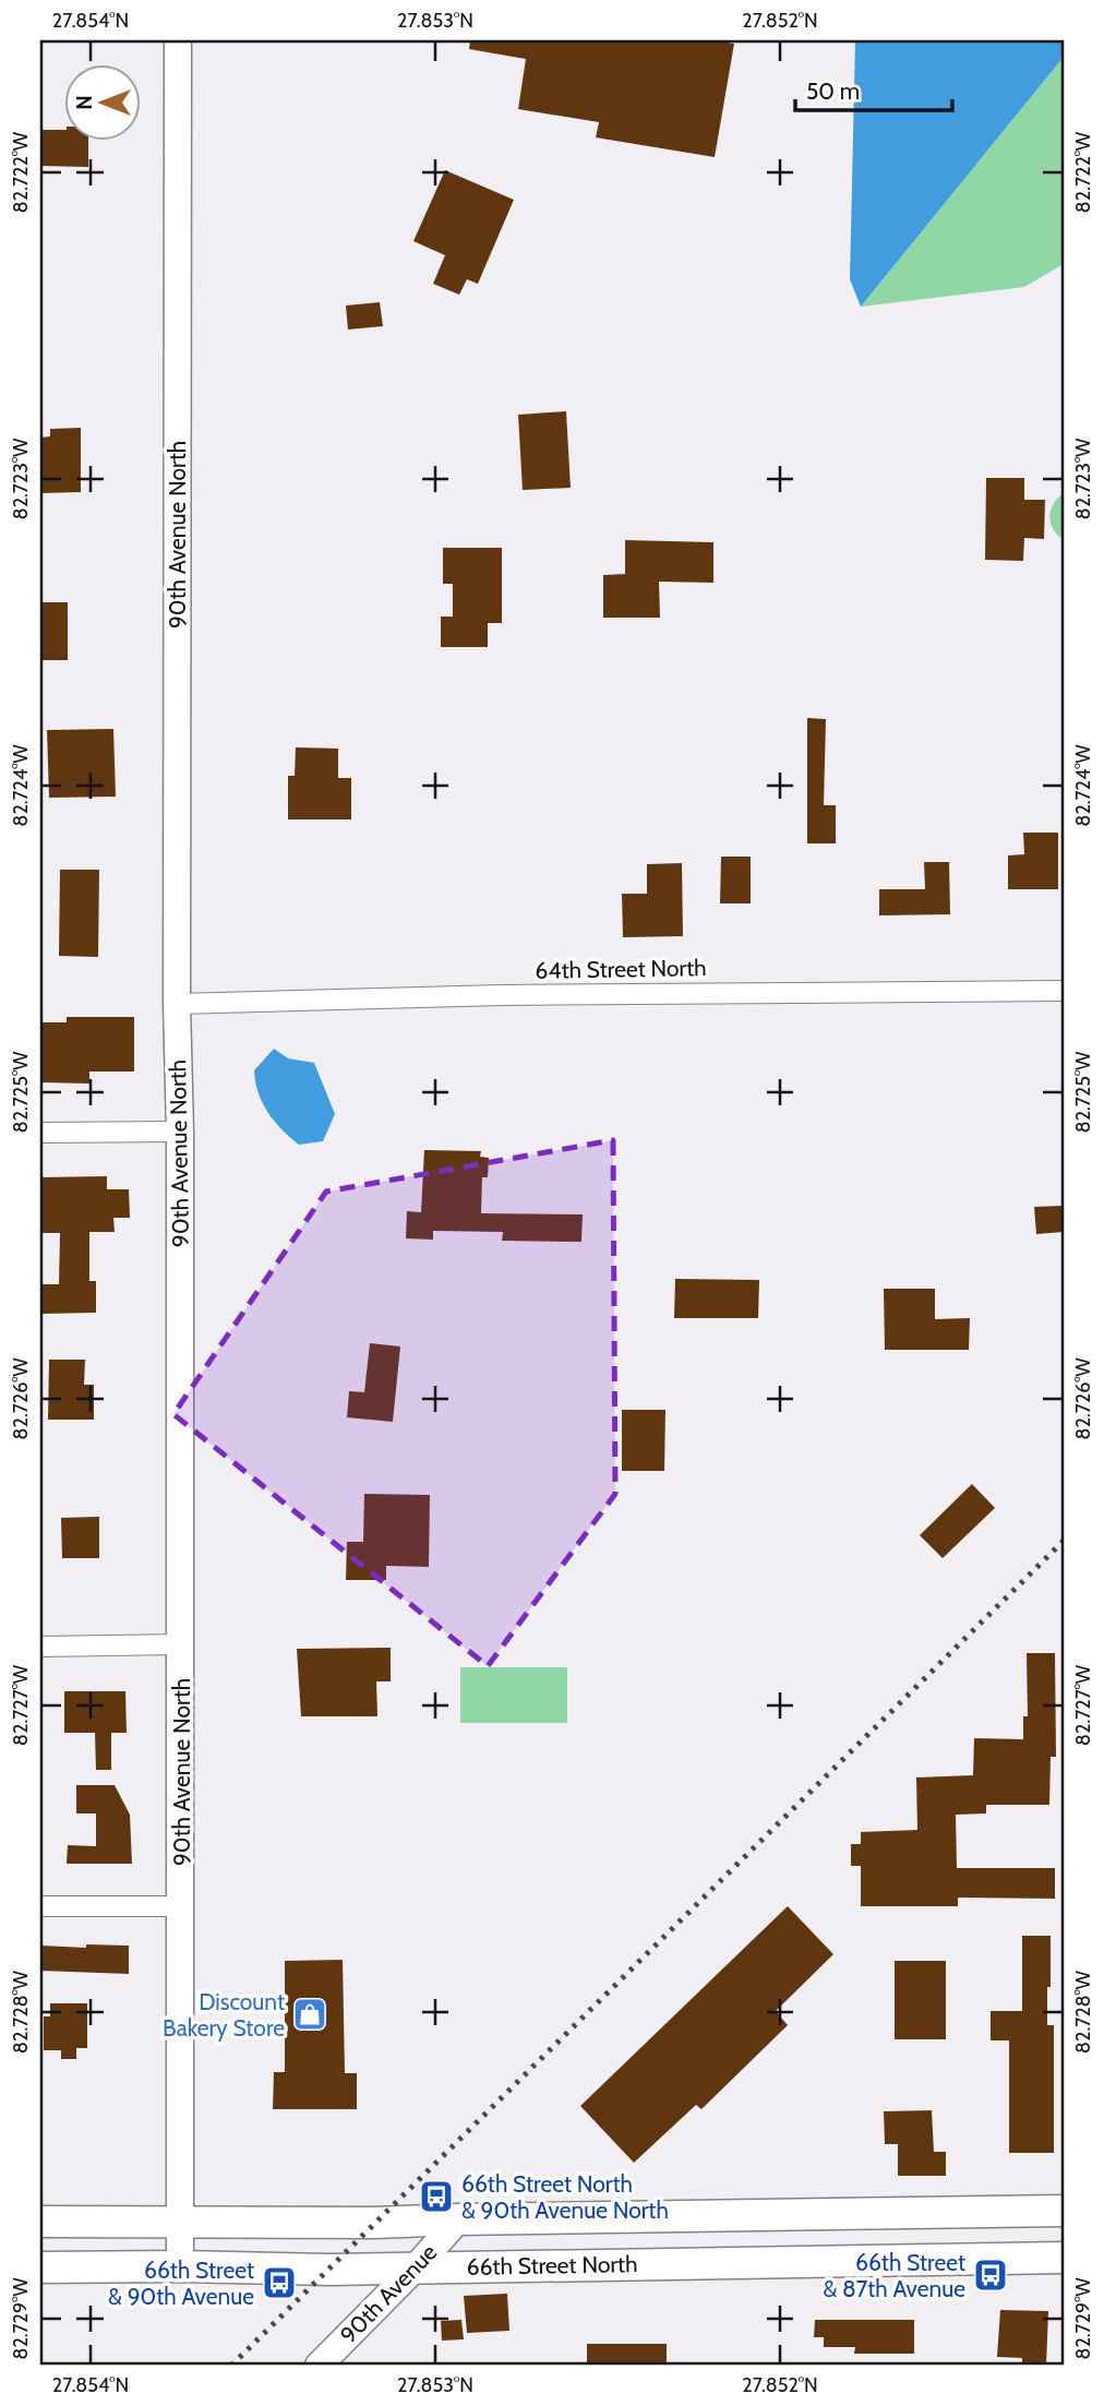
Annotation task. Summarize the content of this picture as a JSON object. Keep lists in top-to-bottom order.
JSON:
{
  "streets": {
    "main road": ["66th Street North"],
    "street": ["90th Avenue North", "64th Street North", "90th Avenue"]
  },
  "crossings": [
    ["90th Avenue North", "64th Street North"],
    ["90th Avenue North", "66th Street North"],
    ["66th Street North", "90th Avenue"]
  ],
  "places": {
    "shop": ["Discount Bakery Store"],
    "bus stop": ["66th Street North & 90th Avenue North", "66th Street & 87th Avenue", "66th Street & 90th Avenue"]
  },
  "scale_bar": "50 m",
  "north": "left",
  "coordinates": [
    "27.854°N",
    "27.853°N",
    "27.852°N",
    "82.722°W",
    "82.723°W",
    "82.724°W",
    "82.725°W",
    "82.726°W",
    "82.727°W",
    "82.728°W",
    "82.729°W"
  ]
}
